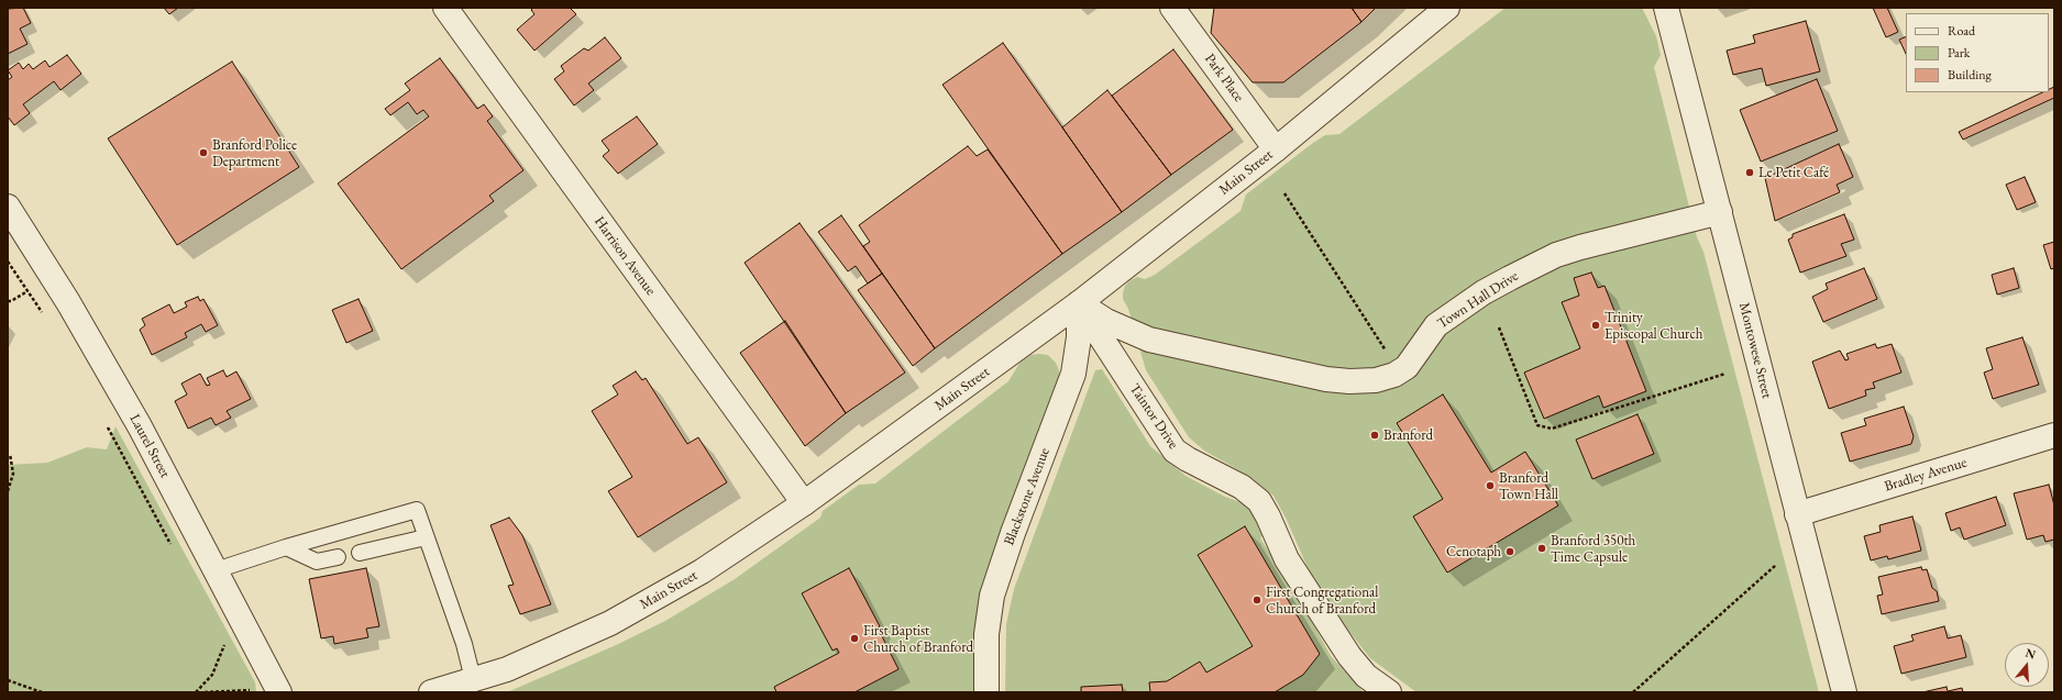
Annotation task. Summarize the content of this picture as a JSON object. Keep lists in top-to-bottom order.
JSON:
{
  "streets": {
    "street": [
      "Park Place",
      "Main Street",
      "Harrison Avenue",
      "Town Hall Drive",
      "Montowese Street",
      "Taintor Drive",
      "Laurel Street",
      "Bradley Avenue",
      "Blackstone Avenue"
    ]
  },
  "crossings": [
    ["Park Place", "Main Street"],
    ["Main Street", "Harrison Avenue"],
    ["Main Street", "Town Hall Drive"],
    ["Main Street", "Taintor Drive"],
    ["Main Street", "Blackstone Avenue"],
    ["Town Hall Drive", "Montowese Street"],
    ["Town Hall Drive", "Taintor Drive"],
    ["Town Hall Drive", "Blackstone Avenue"],
    ["Montowese Street", "Bradley Avenue"],
    ["Taintor Drive", "Blackstone Avenue"]
  ],
  "places": [
    "Branford Police Department",
    "Le Petit Café",
    "Trinity Episcopal Church",
    "Branford",
    "Branford Town Hall",
    "Branford 350th Time Capsule",
    "Cenotaph",
    "First Congregational Church of Branford",
    "First Baptist Church of Branford"
  ],
  "legend": ["Road", "Park", "Building"],
  "north": "top"
}
